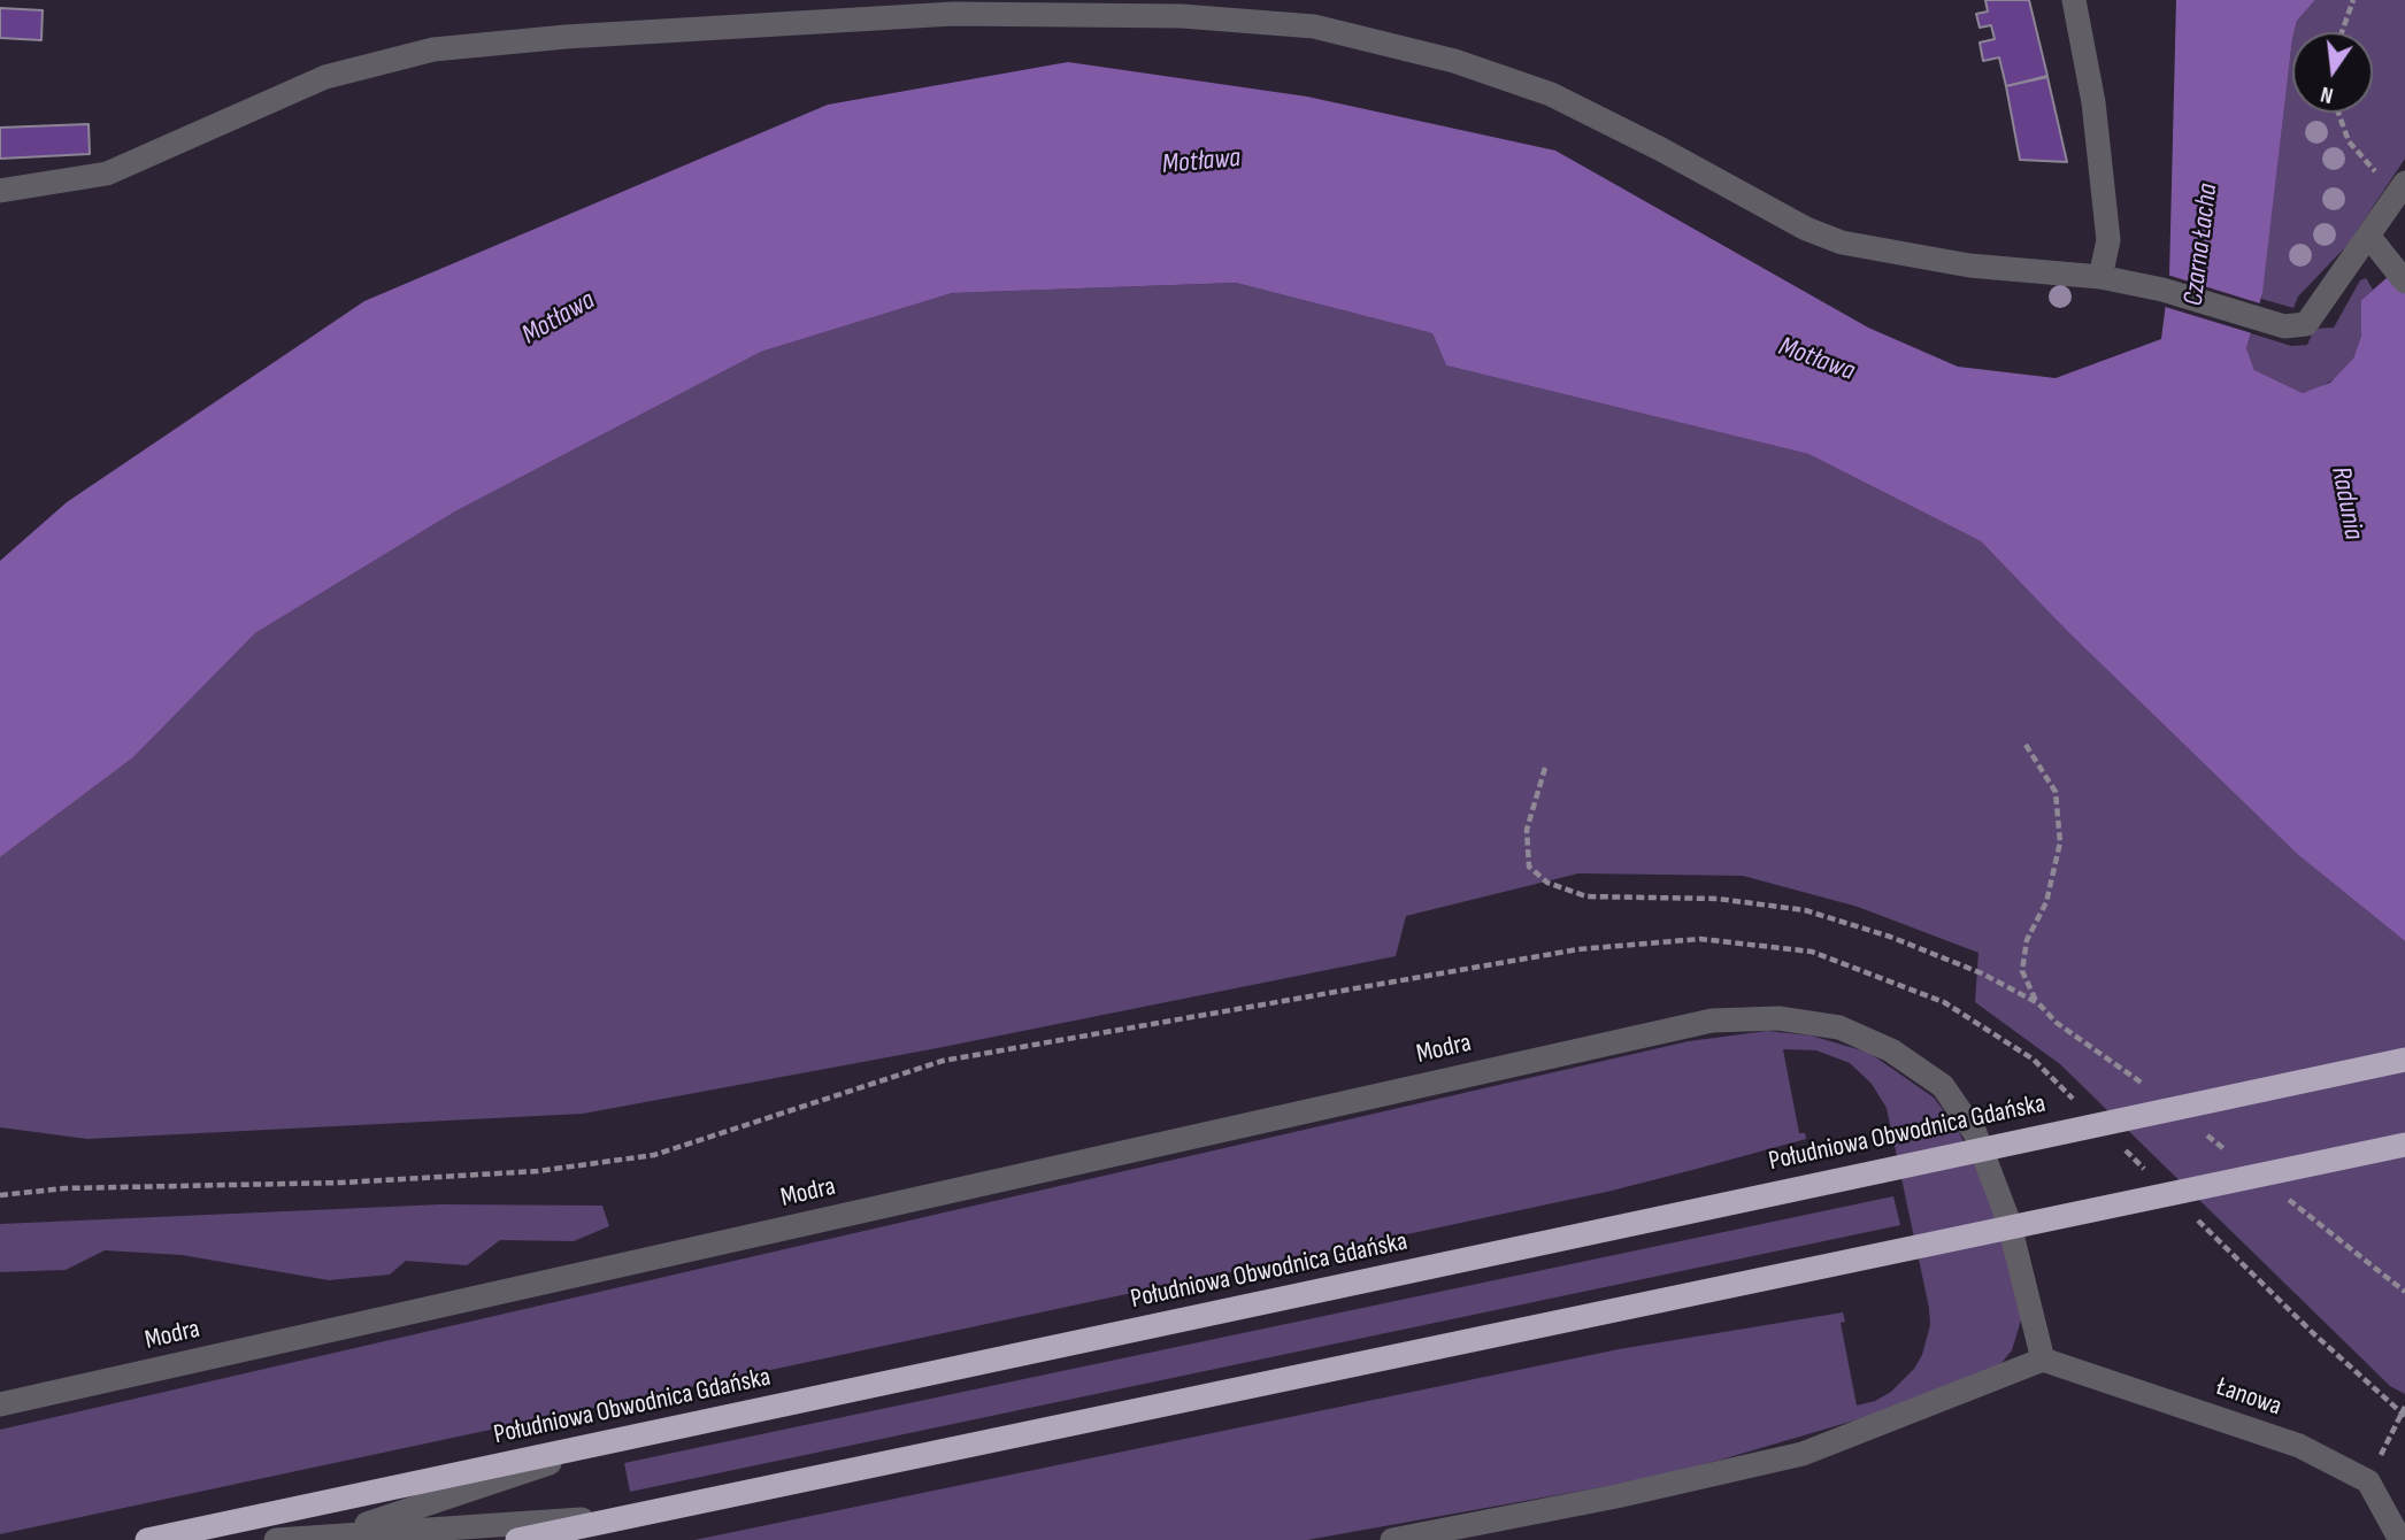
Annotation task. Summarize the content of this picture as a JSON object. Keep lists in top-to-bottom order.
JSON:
{
  "streets": {
    "highway": ["Południowa Obwodnica Gdańska"],
    "street": ["Modra", "Łanowa"]
  },
  "crossings": [
    ["Modra", "Łanowa"]
  ],
  "water": ["Motława", "Czarna Łacha", "Radunia"],
  "north": "bottom"
}
